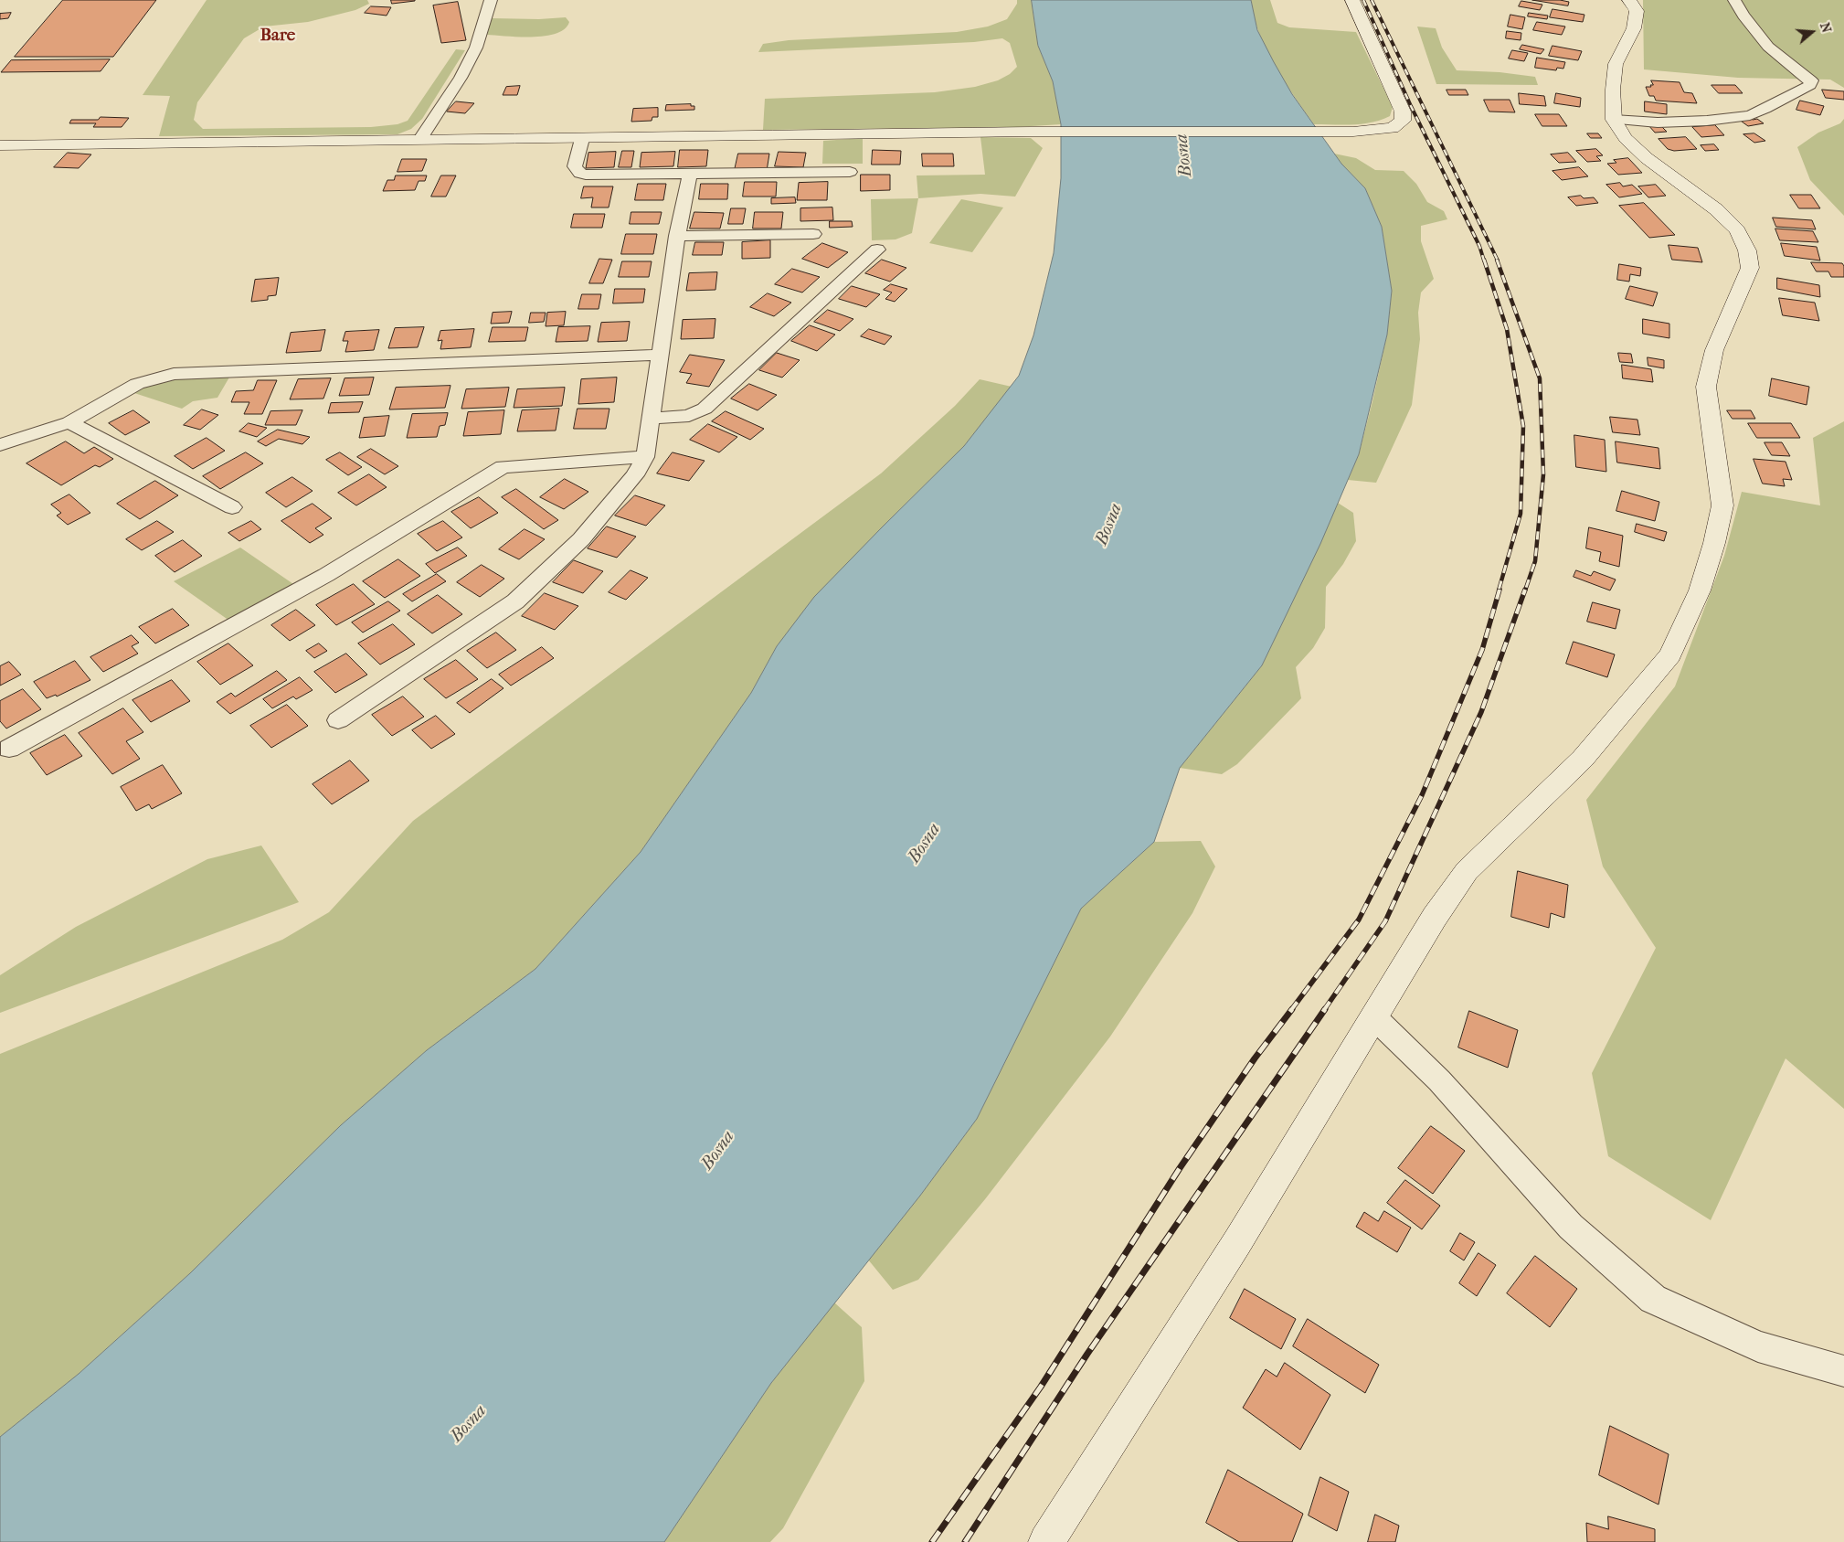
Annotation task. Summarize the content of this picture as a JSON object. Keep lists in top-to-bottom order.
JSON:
{
  "districts": ["Bare"],
  "water": ["Bosna"],
  "north": "right"
}
